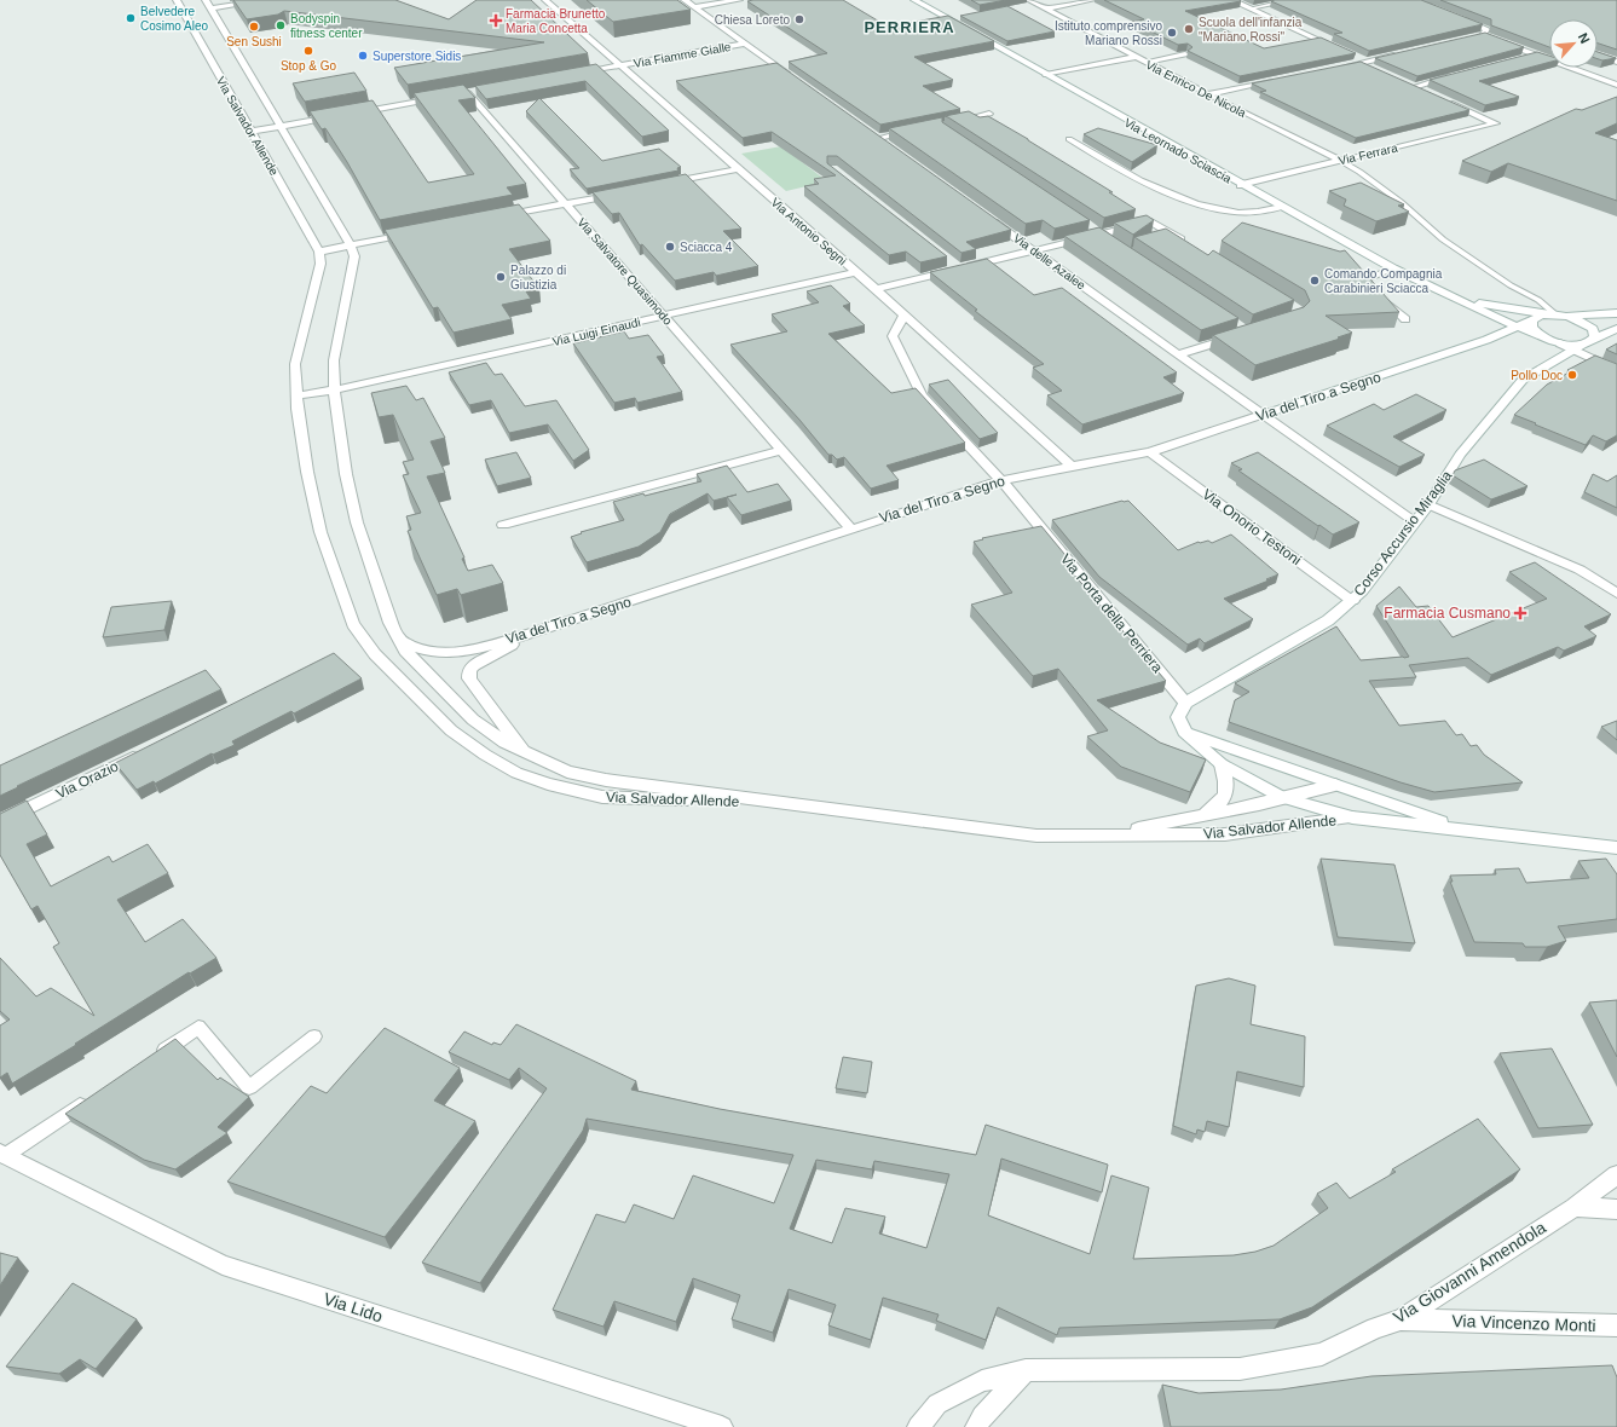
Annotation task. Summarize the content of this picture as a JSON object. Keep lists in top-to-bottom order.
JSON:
{
  "streets": {
    "street": [
      "Via Fiamme Gialle",
      "Via Enrico De Nicola",
      "Via Salvador Allende",
      "Via Leornado Sciascia",
      "Via Ferrara",
      "Via Antonio Segni",
      "Via delle Azalee",
      "Via Salvatore Quasimodo",
      "Via Luigi Einaudi",
      "Via del Tiro a Segno",
      "Via Onorio Testoni",
      "Corso Accursio Miraglia",
      "Via Porta della Perriera",
      "Via Orazio",
      "Via Giovanni Amendola",
      "Via Lido",
      "Via Vincenzo Monti"
    ]
  },
  "crossings": [
    ["Via Fiamme Gialle", "Via Antonio Segni"],
    ["Via Enrico De Nicola", "Via Ferrara"],
    ["Via Salvador Allende", "Via Luigi Einaudi"],
    ["Via Salvador Allende", "Via del Tiro a Segno"],
    ["Via Leornado Sciascia", "Via Ferrara"],
    ["Via Antonio Segni", "Via Luigi Einaudi"],
    ["Via Antonio Segni", "Via del Tiro a Segno"],
    ["Via Antonio Segni", "Via Porta della Perriera"],
    ["Via delle Azalee", "Via del Tiro a Segno"],
    ["Via delle Azalee", "Corso Accursio Miraglia"],
    ["Via Salvatore Quasimodo", "Via Luigi Einaudi"],
    ["Via Salvatore Quasimodo", "Via del Tiro a Segno"],
    ["Via del Tiro a Segno", "Via Onorio Testoni"],
    ["Via del Tiro a Segno", "Via Porta della Perriera"],
    ["Via Onorio Testoni", "Corso Accursio Miraglia"],
    ["Corso Accursio Miraglia", "Via Porta della Perriera"],
    ["Via Giovanni Amendola", "Via Vincenzo Monti"]
  ],
  "districts": ["PERRIERA"],
  "places": {
    "other": [
      "Belvedere Cosimo Aleo",
      "Chiesa Loreto",
      "Bodyspin fitness center",
      "Sen Sushi",
      "Scuola dell'infanzia \"Mariano Rossi\"",
      "Istituto comprensivo Mariano Rossi",
      "Stop & Go",
      "Superstore Sidis",
      "Sciacca 4",
      "Palazzo di Giustizia",
      "Comando Compagnia Carabinieri Sciacca",
      "Pollo Doc"
    ],
    "health": ["Farmacia Brunetto Maria Concetta", "Farmacia Cusmano"]
  },
  "north": "top right"
}
